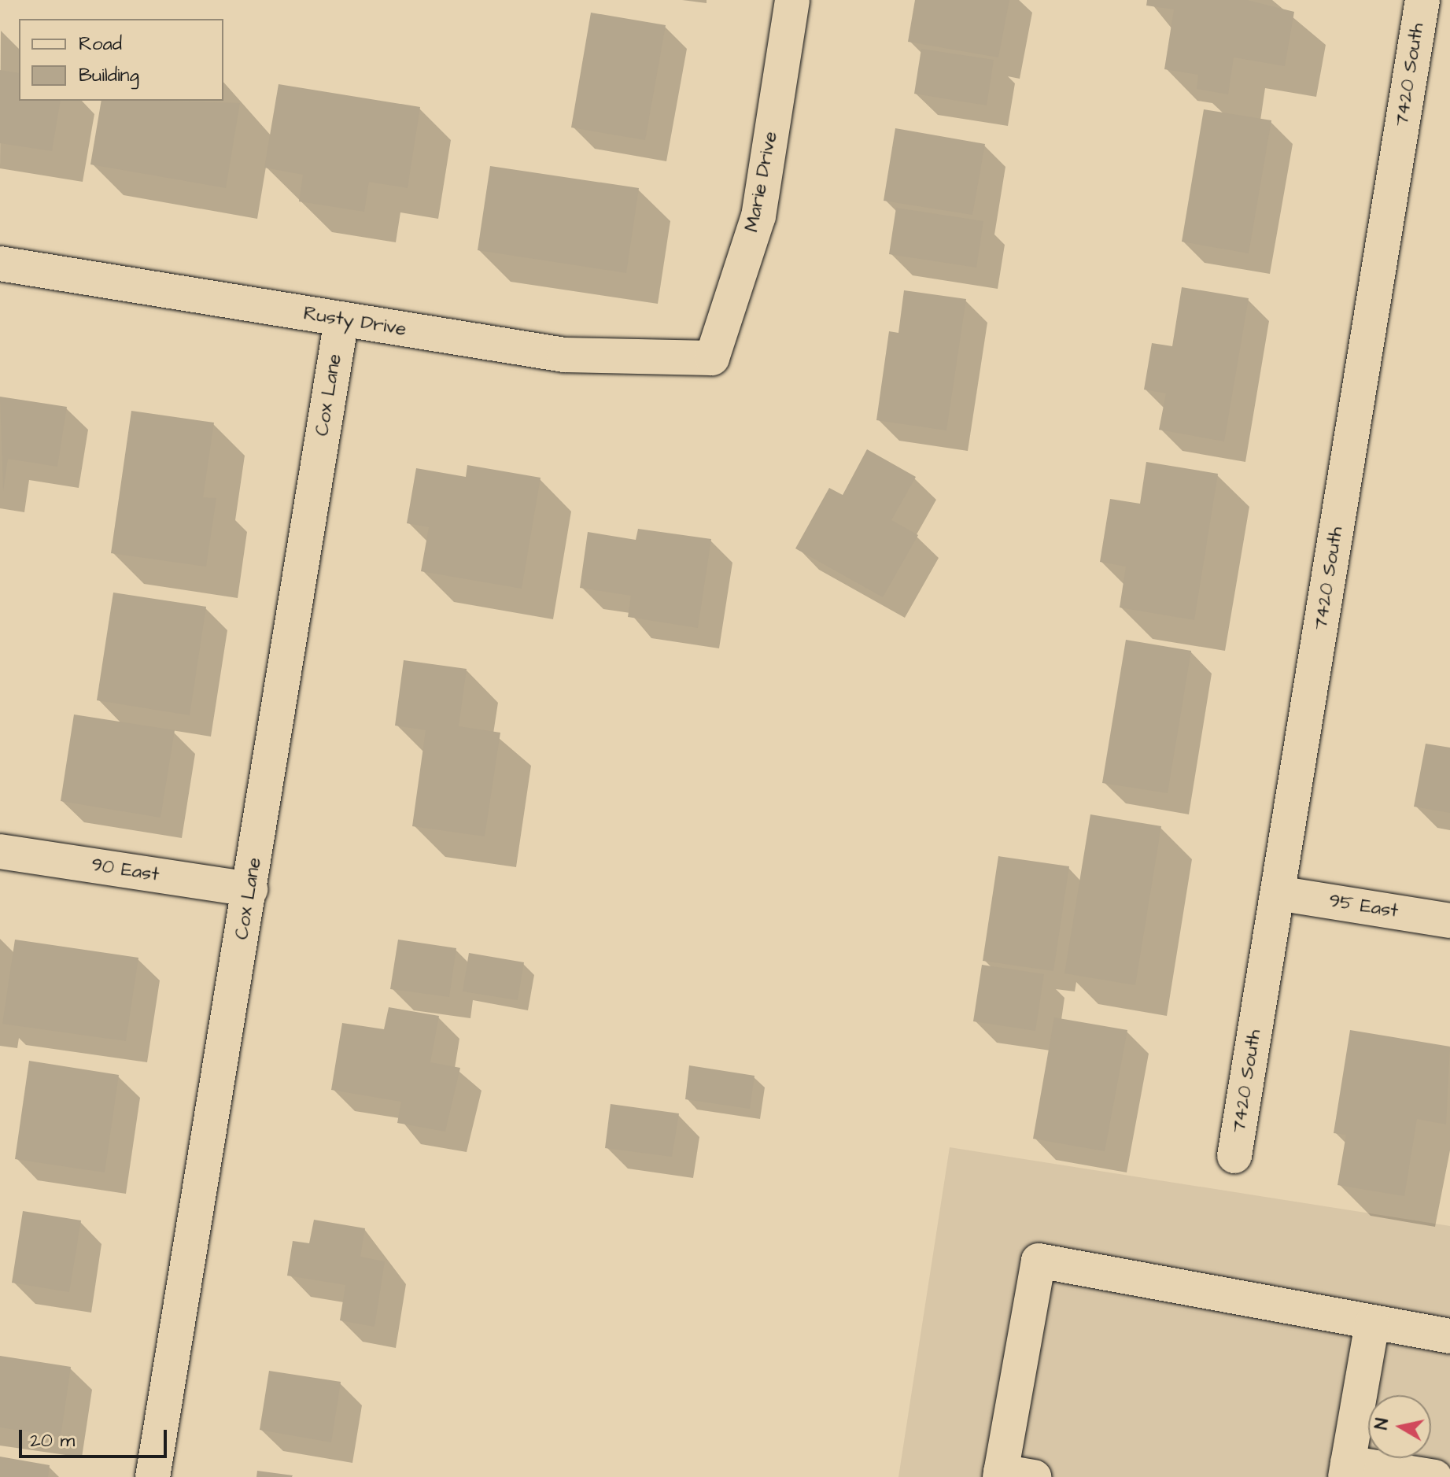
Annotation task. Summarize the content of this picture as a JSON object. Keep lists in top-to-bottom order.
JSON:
{
  "streets": {
    "street": [
      "7420 South",
      "Marie Drive",
      "Rusty Drive",
      "Cox Lane",
      "90 East",
      "95 East"
    ]
  },
  "crossings": [
    ["7420 South", "95 East"],
    ["Marie Drive", "Rusty Drive"],
    ["Rusty Drive", "Cox Lane"],
    ["Cox Lane", "90 East"]
  ],
  "legend": ["Road", "Building"],
  "scale_bar": "20 m",
  "north": "left"
}
